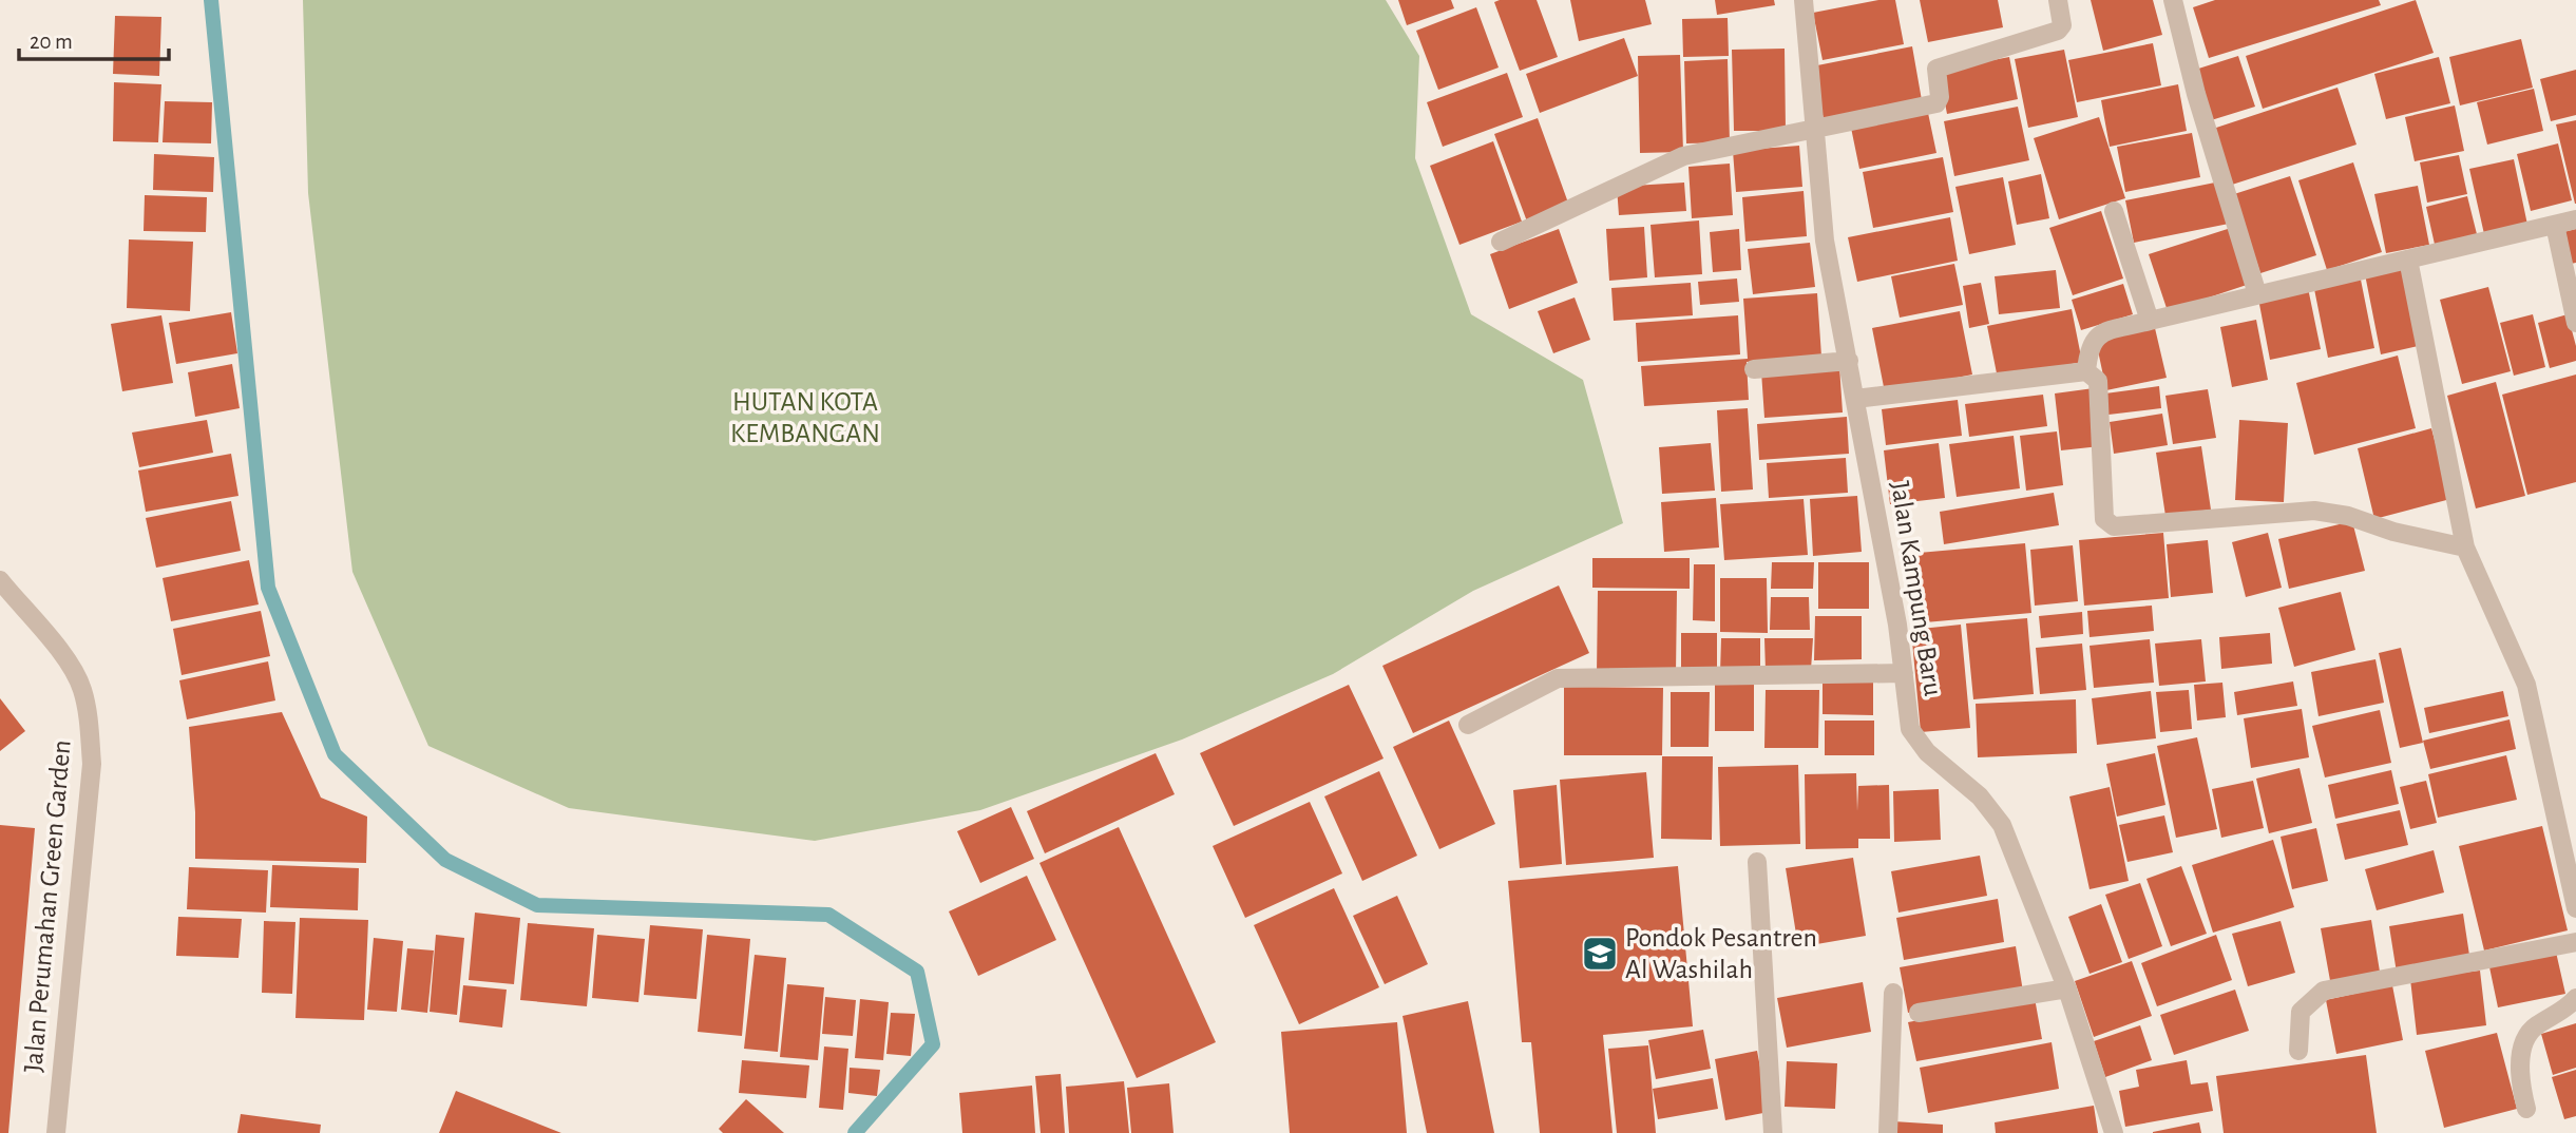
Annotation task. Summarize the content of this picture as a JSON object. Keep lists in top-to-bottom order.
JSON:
{
  "streets": {
    "street": ["Jalan Kampung Baru", "Jalan Perumahan Green Garden"]
  },
  "parks": ["HUTAN KOTA KEMBANGAN"],
  "places": {
    "school or university": ["Pondok Pesantren Al Washilah"]
  },
  "scale_bar": "20 m"
}
